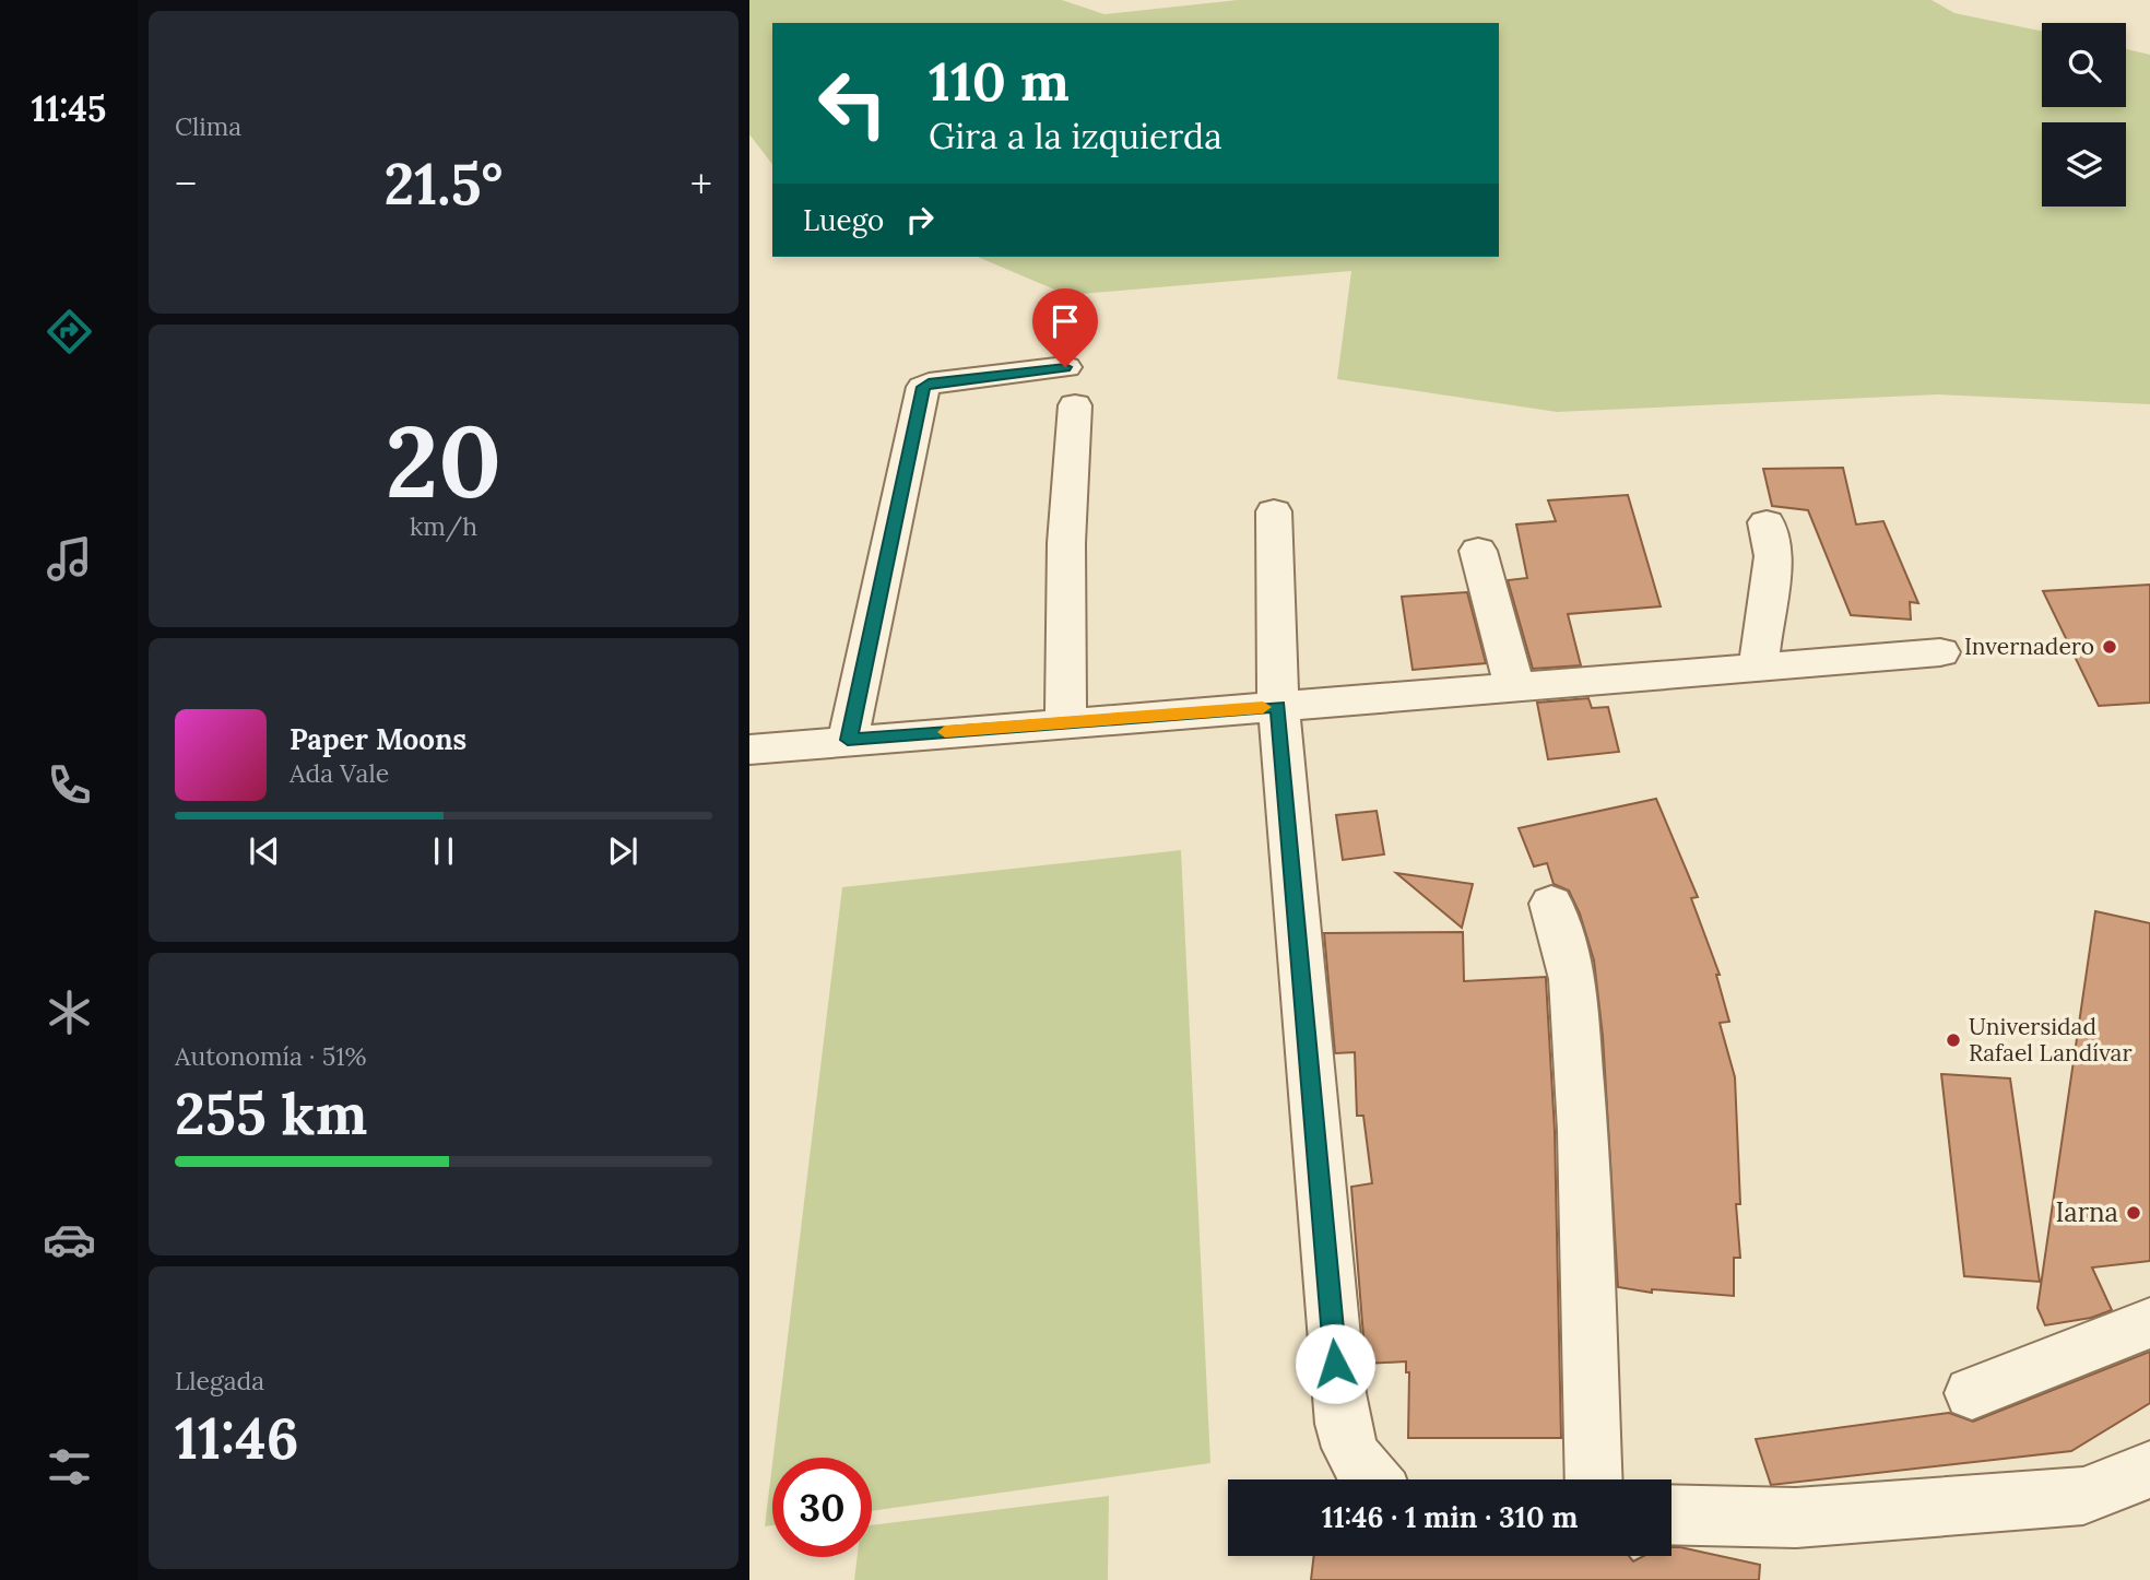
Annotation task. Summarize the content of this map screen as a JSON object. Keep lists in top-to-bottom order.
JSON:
{
  "places": ["Invernadero", "Universidad Rafael Landívar", "Iarna"],
  "page": {
    "tabs": "11:45",
    "tile": [
      "Clima",
      ["20", "km/h"],
      ["Autonomía · 51%", "255 km"],
      ["Llegada", "11:46"]
    ],
    "turn": ["110 m", "Gira a la izquierda"],
    "heat": ["−", "21.5°", "+"],
    "then": "Luego",
    "song": ["Paper Moons", "Ada Vale"],
    "limit": "30",
    "trip": "11:46 · 1 min · 310 m"
  }
}
